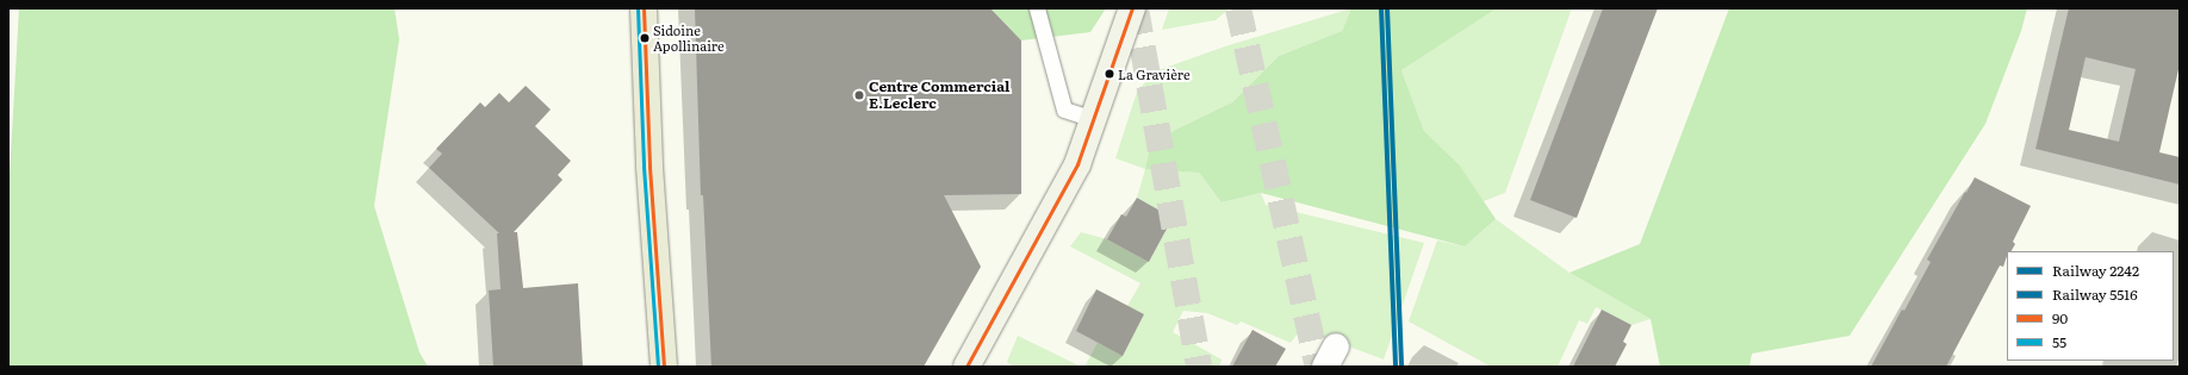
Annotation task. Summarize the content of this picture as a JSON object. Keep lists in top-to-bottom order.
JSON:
{
  "places": ["Sidoine Apollinaire", "La Gravière", "Centre Commercial E.Leclerc"],
  "lines": [
    "rail line 2242",
    "rail line 5516",
    "transit line 90",
    "transit line 55"
  ],
  "legend": [
    "Railway 2242",
    "Railway 5516",
    "90",
    "55"
  ]
}
